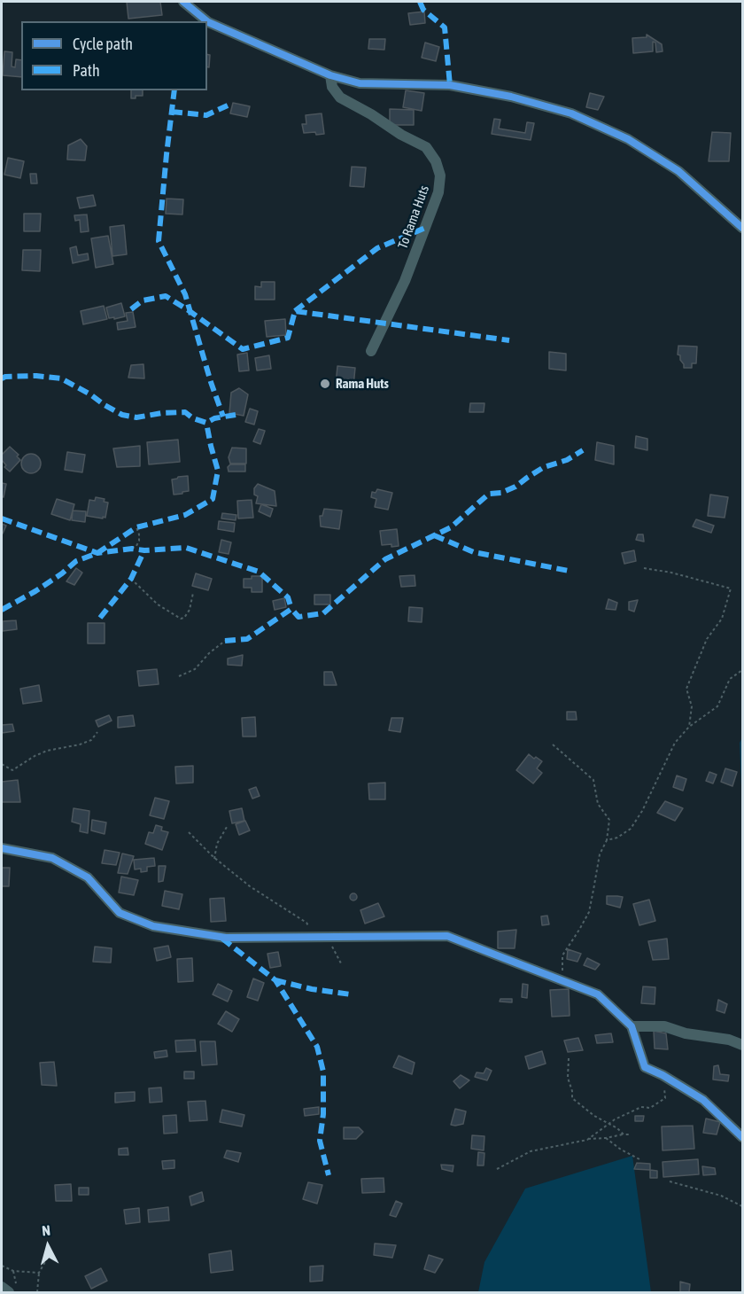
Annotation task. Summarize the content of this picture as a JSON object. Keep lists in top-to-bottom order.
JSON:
{
  "streets": {
    "street": ["To Rama Huts"]
  },
  "places": ["Rama Huts"],
  "legend": ["Cycle path", "Path"],
  "north": "top"
}
